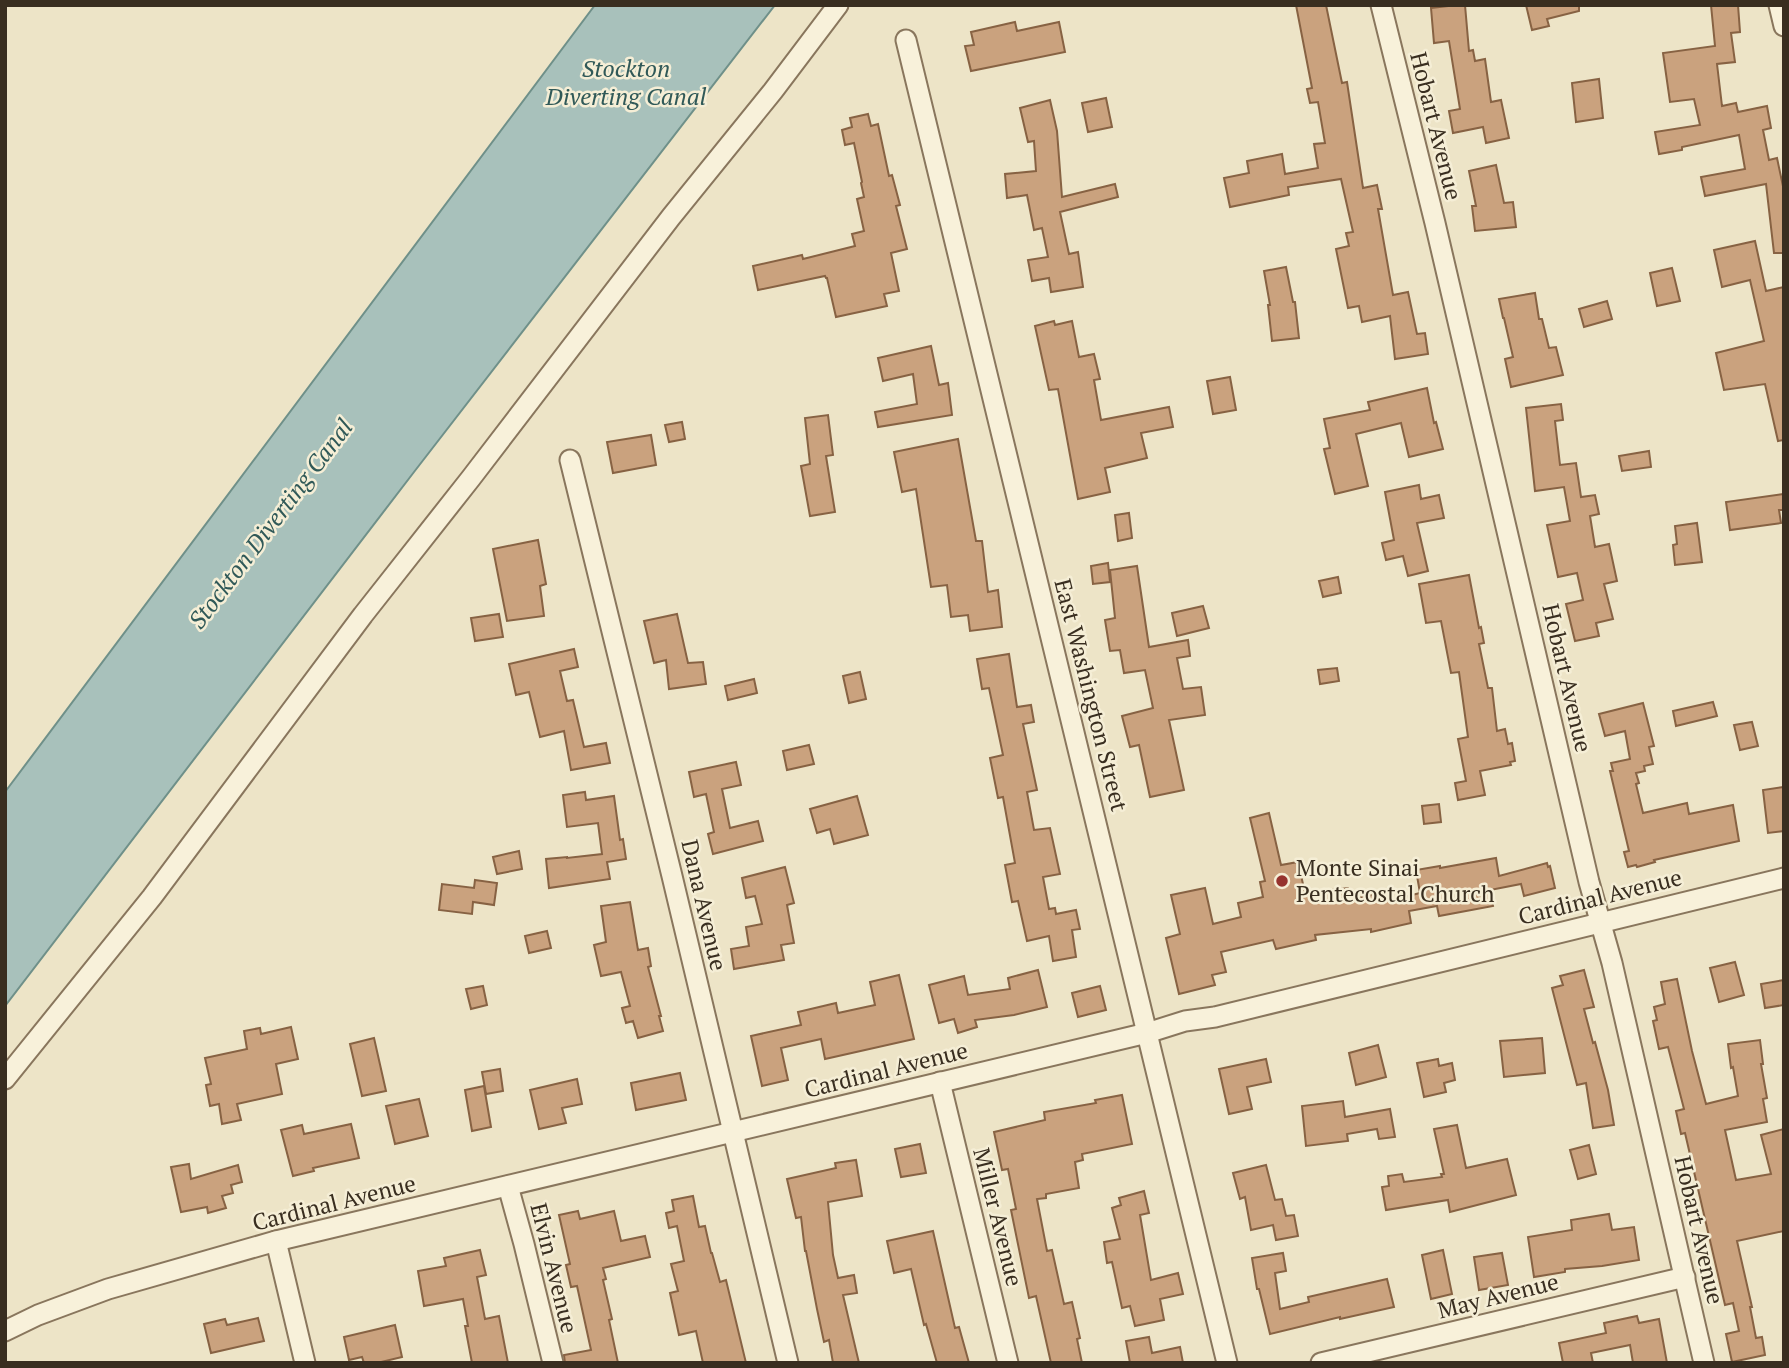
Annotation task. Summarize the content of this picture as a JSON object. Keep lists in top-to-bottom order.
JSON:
{
  "streets": {
    "street": [
      "Hobart Avenue",
      "East Washington Street",
      "Cardinal Avenue",
      "Dana Avenue",
      "Miller Avenue",
      "Elvin Avenue",
      "May Avenue"
    ]
  },
  "crossings": [
    ["Hobart Avenue", "Cardinal Avenue"],
    ["Hobart Avenue", "May Avenue"],
    ["East Washington Street", "Cardinal Avenue"],
    ["Cardinal Avenue", "Dana Avenue"],
    ["Cardinal Avenue", "Miller Avenue"],
    ["Cardinal Avenue", "Elvin Avenue"]
  ],
  "water": ["Stockton Diverting Canal"],
  "places": ["Monte Sinai Pentecostal Church"]
}
